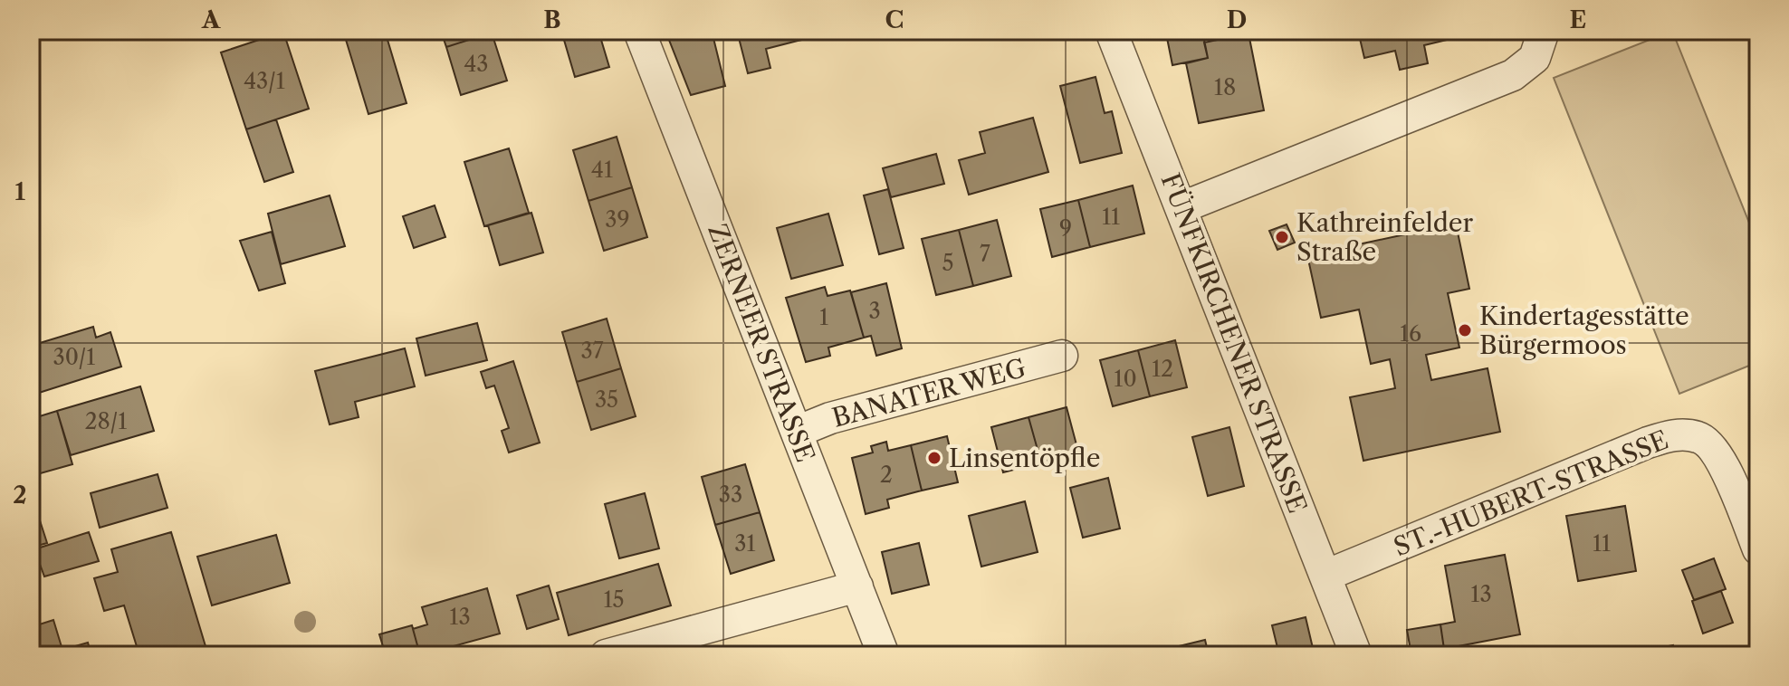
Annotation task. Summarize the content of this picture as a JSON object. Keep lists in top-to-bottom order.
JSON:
{
  "streets": {
    "street": [
      "ZERNEER STRASSE",
      "FÜNFKIRCHENER STRASSE",
      "BANATER WEG",
      "ST.-HUBERT-STRASSE"
    ]
  },
  "crossings": [
    ["ZERNEER STRASSE", "BANATER WEG"],
    ["FÜNFKIRCHENER STRASSE", "ST.-HUBERT-STRASSE"]
  ],
  "places": ["Kathreinfelder Straße", "Kindertagesstätte Bürgermoos", "Linsentöpfle"],
  "house_numbers": [
    "43",
    "43/1",
    "18",
    "41",
    "11",
    "39",
    "9",
    "7",
    "5",
    "3",
    "1",
    "16",
    "37",
    "30/1",
    "12",
    "10",
    "35",
    "28/1",
    "2",
    "33",
    "31",
    "11",
    "13",
    "15",
    "13"
  ],
  "grid": {
    "columns": [
      "A",
      "B",
      "C",
      "D",
      "E"
    ],
    "rows": ["1", "2"]
  }
}
